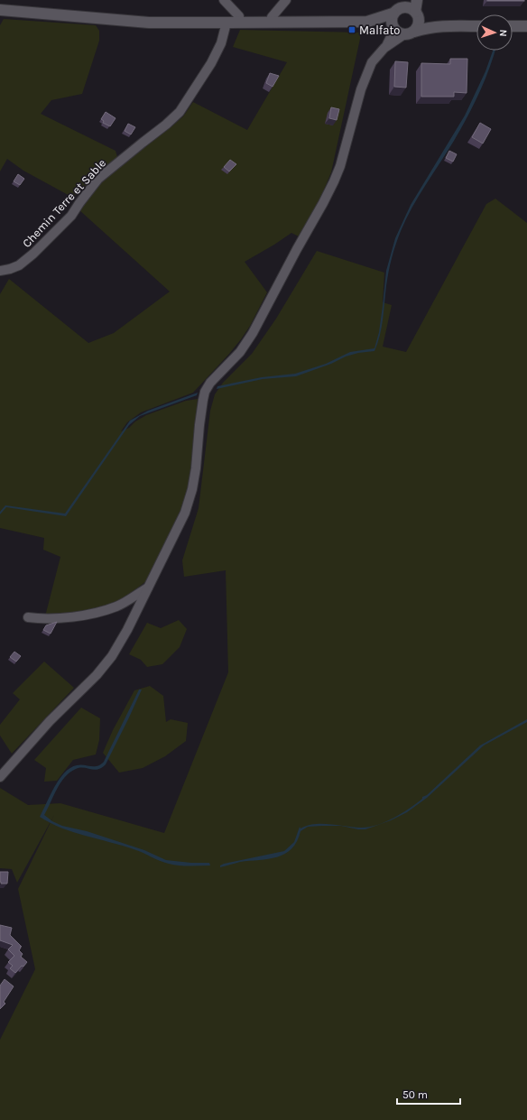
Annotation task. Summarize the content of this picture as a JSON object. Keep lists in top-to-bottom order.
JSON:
{
  "streets": {
    "street": ["Chemin Terre et Sable"]
  },
  "places": {
    "transit": ["Malfato"]
  },
  "scale_bar": "50 m",
  "north": "right"
}
